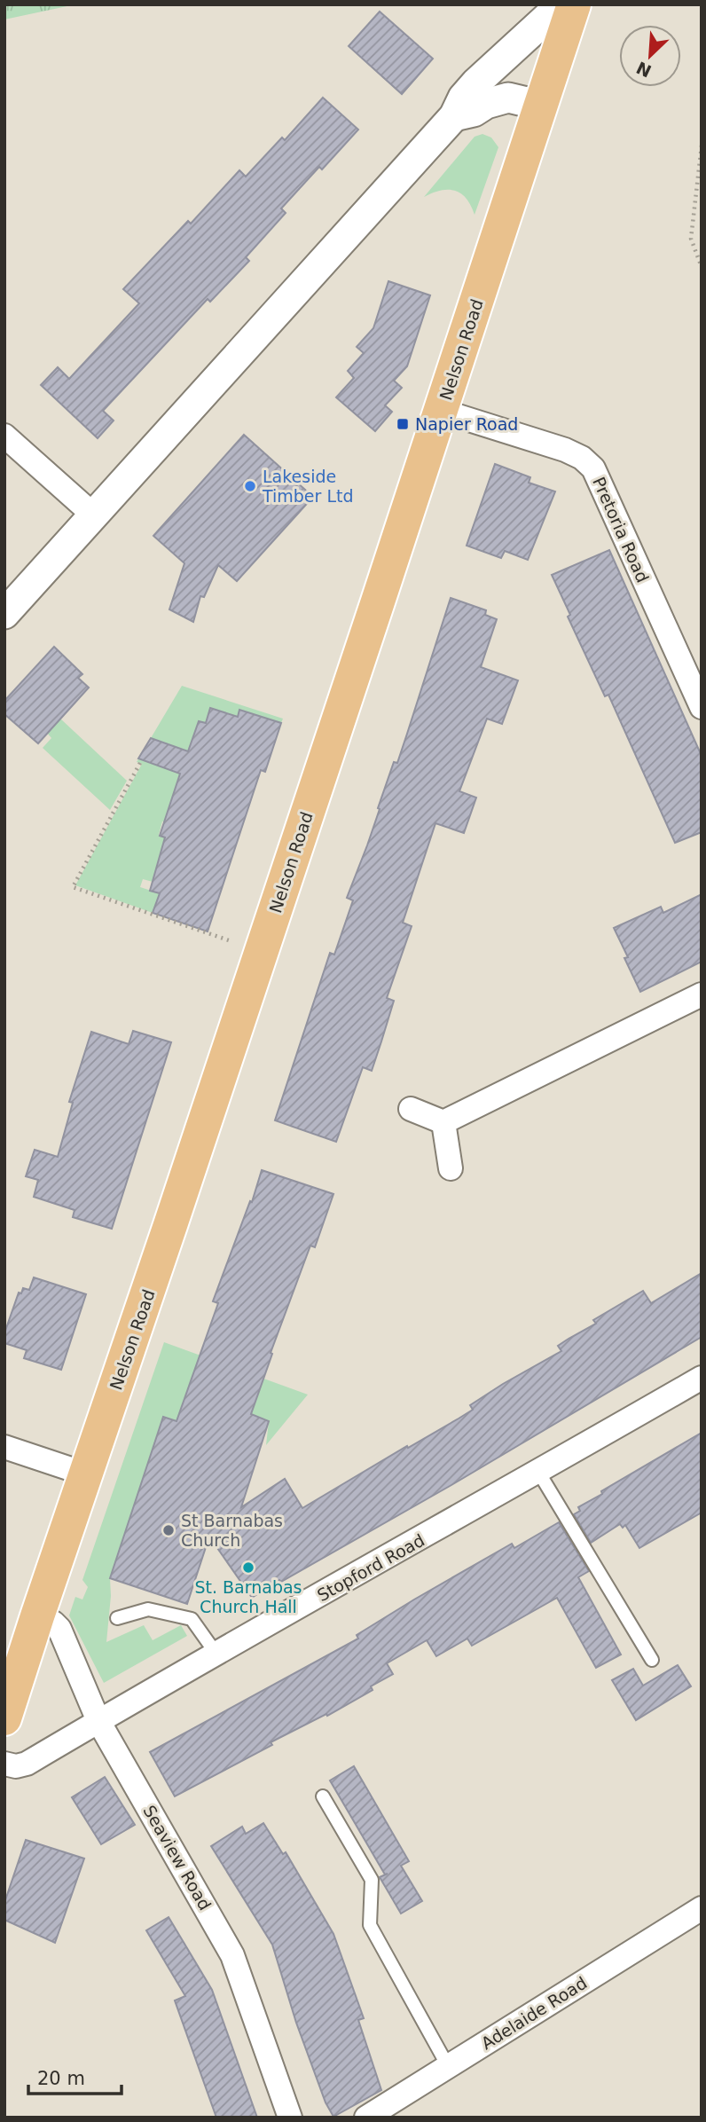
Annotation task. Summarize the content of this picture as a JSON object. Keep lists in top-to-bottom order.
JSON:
{
  "streets": {
    "main road": ["Nelson Road"],
    "street": [
      "Pretoria Road",
      "Stopford Road",
      "Seaview Road",
      "Adelaide Road"
    ]
  },
  "crossings": [
    ["Nelson Road", "Pretoria Road"],
    ["Nelson Road", "Seaview Road"],
    ["Stopford Road", "Seaview Road"]
  ],
  "places": {
    "transit": ["Napier Road"],
    "other": ["Lakeside Timber Ltd", "St Barnabas Church", "St. Barnabas Church Hall"]
  },
  "scale_bar": "20 m",
  "north": "bottom left"
}
